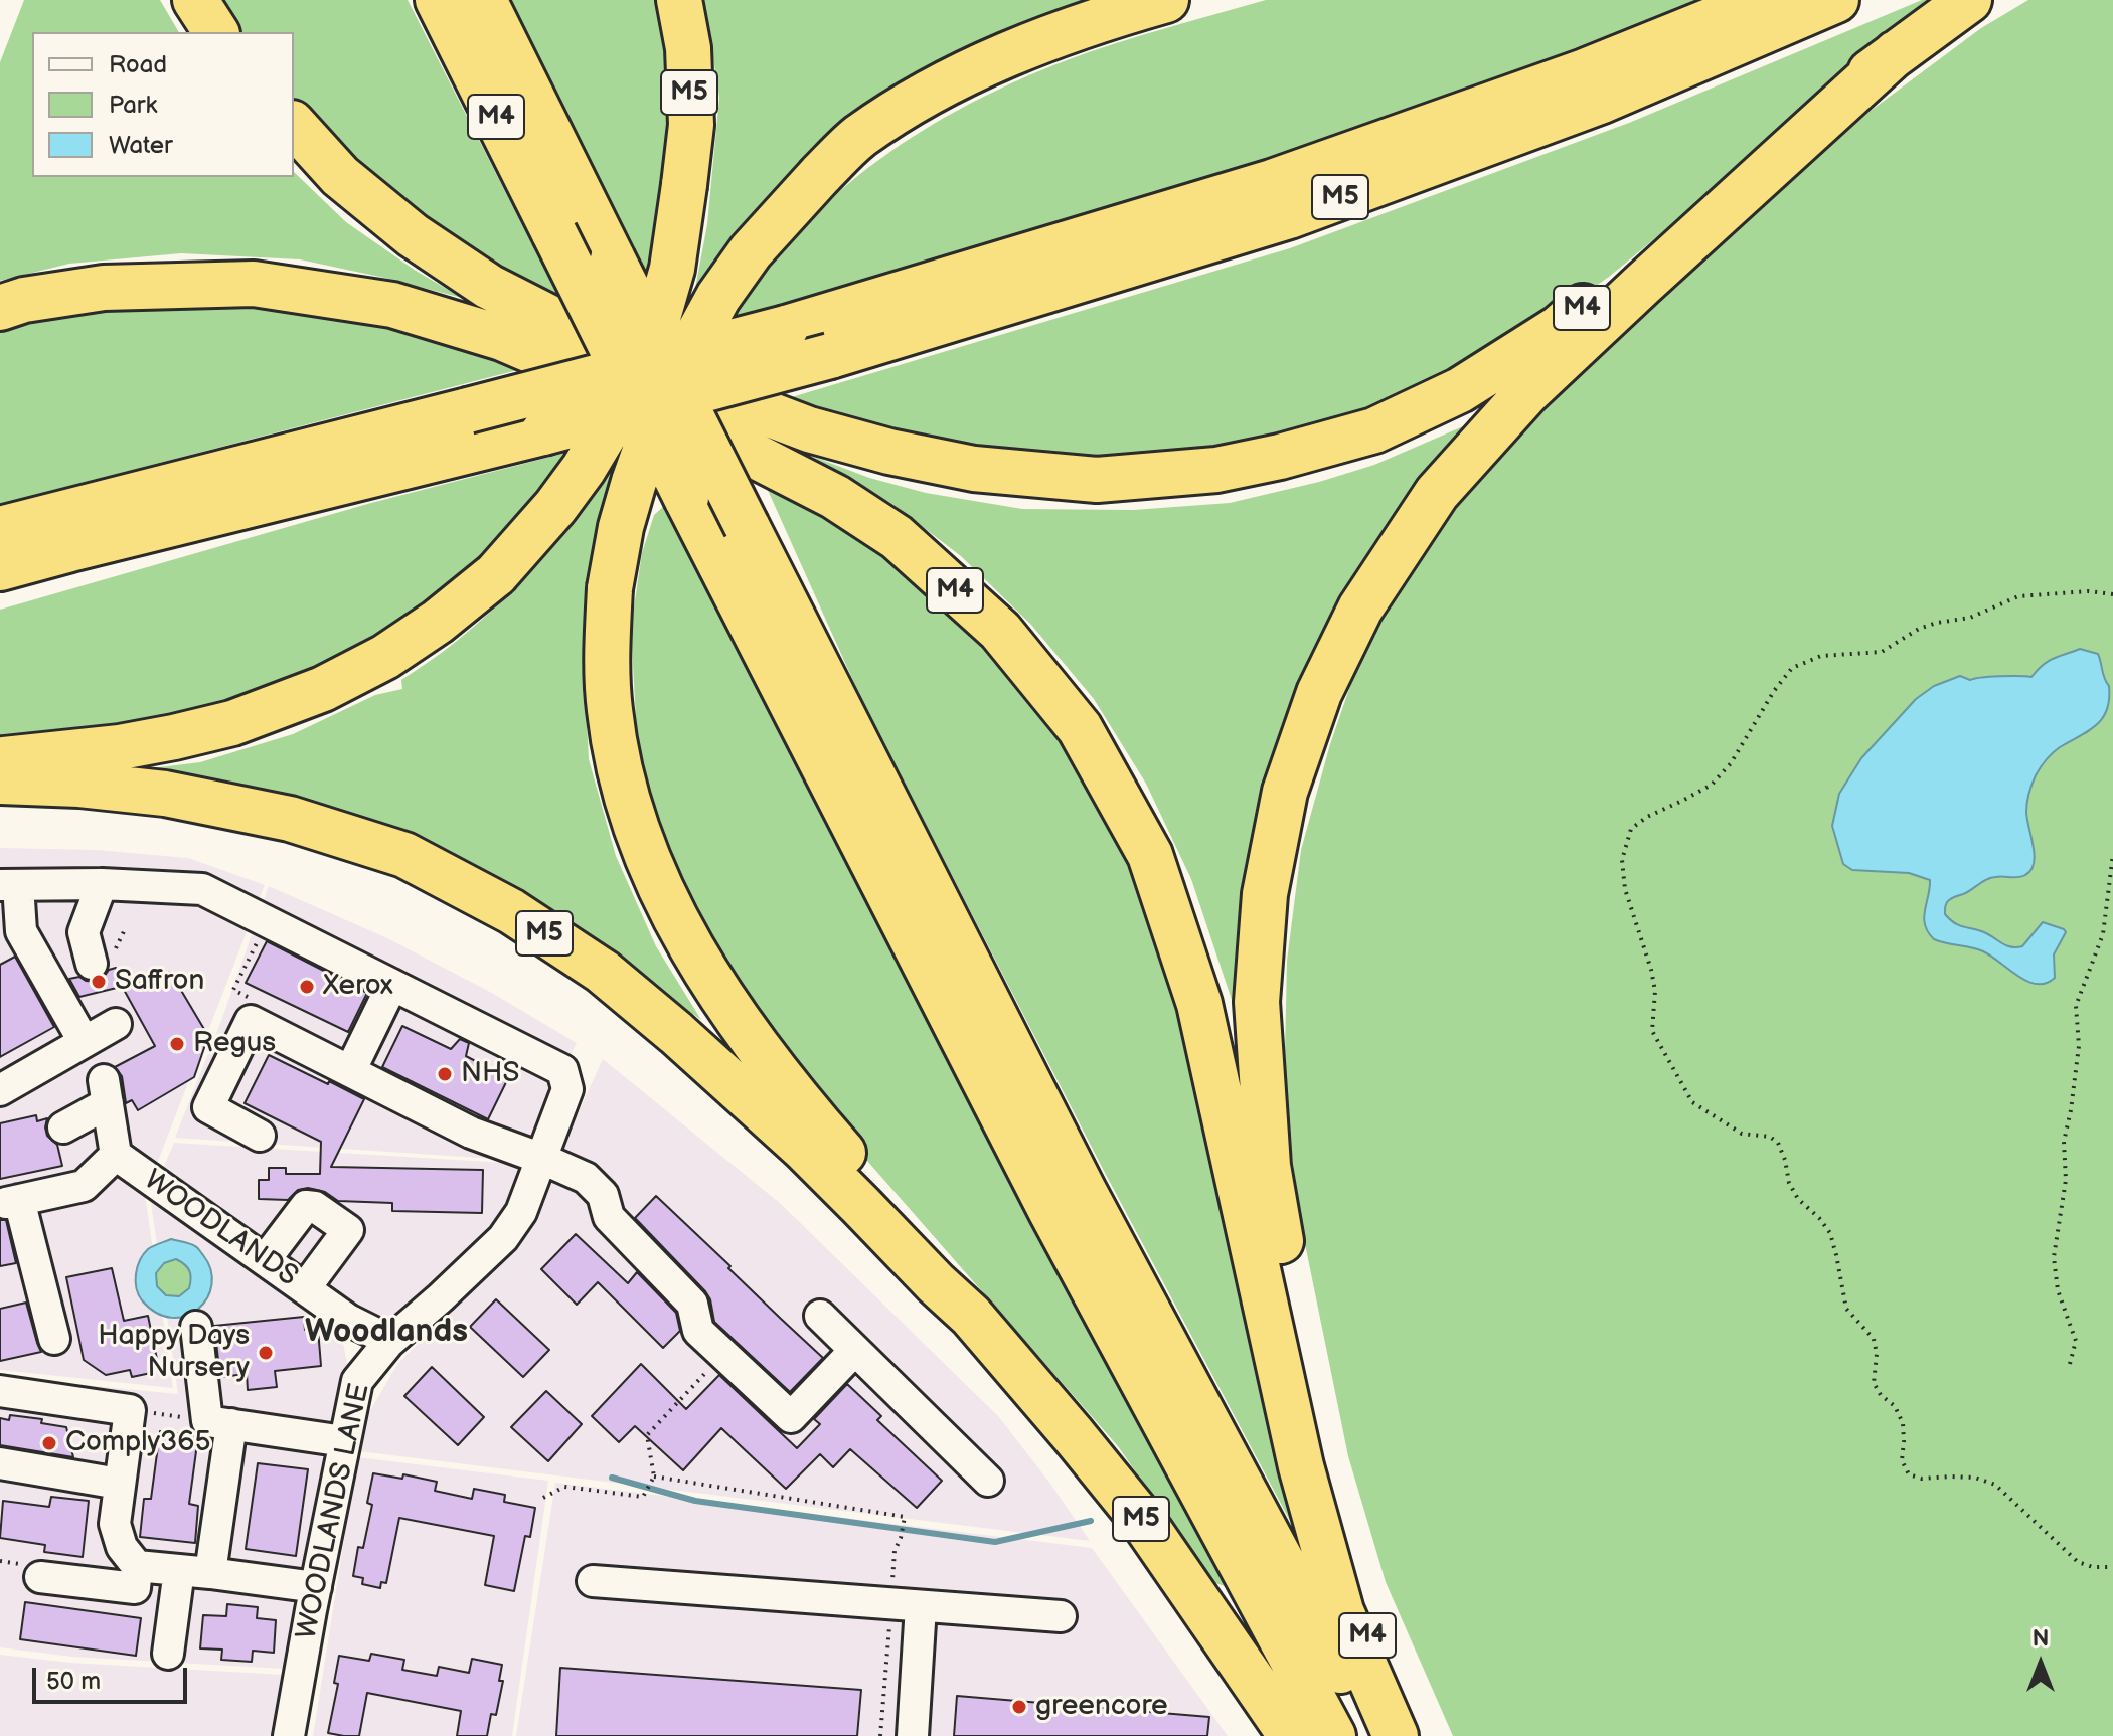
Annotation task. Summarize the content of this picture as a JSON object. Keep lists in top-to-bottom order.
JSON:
{
  "streets": {
    "highway": ["M5", "M4"],
    "lane": ["WOODLANDS", "WOODLANDS LANE"]
  },
  "crossings": [
    ["WOODLANDS", "WOODLANDS LANE"]
  ],
  "districts": ["Woodlands"],
  "places": [
    "Saffron",
    "Xerox",
    "Regus",
    "NHS",
    "Happy Days Nursery",
    "Comply365",
    "greencore"
  ],
  "legend": ["Road", "Park", "Water"],
  "scale_bar": "50 m",
  "north": "top"
}
